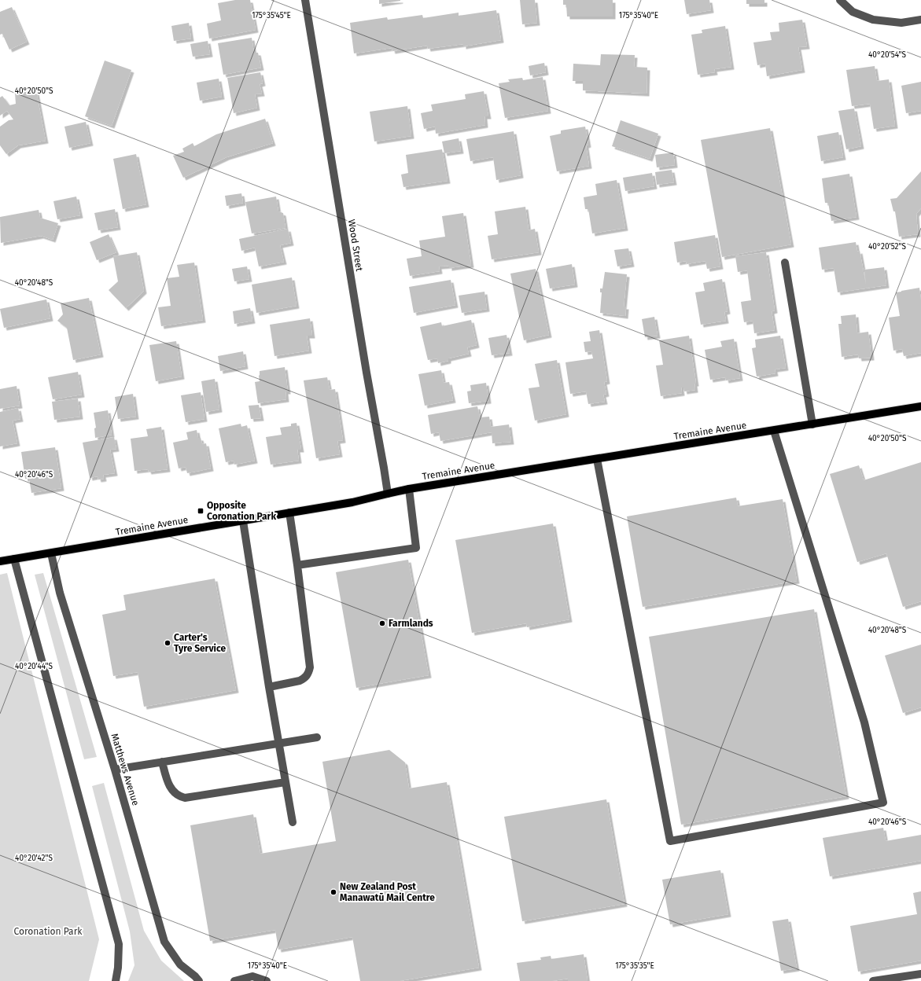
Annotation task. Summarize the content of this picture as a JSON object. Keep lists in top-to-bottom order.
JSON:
{
  "streets": {
    "main road": ["Tremaine Avenue"],
    "street": ["Wood Street", "Matthews Avenue"]
  },
  "crossings": [
    ["Wood Street", "Tremaine Avenue"],
    ["Tremaine Avenue", "Matthews Avenue"]
  ],
  "parks": ["Coronation Park"],
  "places": {
    "transit": ["Opposite Coronation Park"],
    "other": ["Farmlands", "Carter's Tyre Service", "New Zealand Post Manawatū Mail Centre"]
  },
  "coordinates": [
    "175°35'45\"E",
    "175°35'40\"E",
    "40°20'54\"S",
    "40°20'50\"S",
    "40°20'52\"S",
    "40°20'48\"S",
    "40°20'46\"S",
    "40°20'44\"S",
    "40°20'42\"S",
    "175°35'35\"E"
  ]
}
